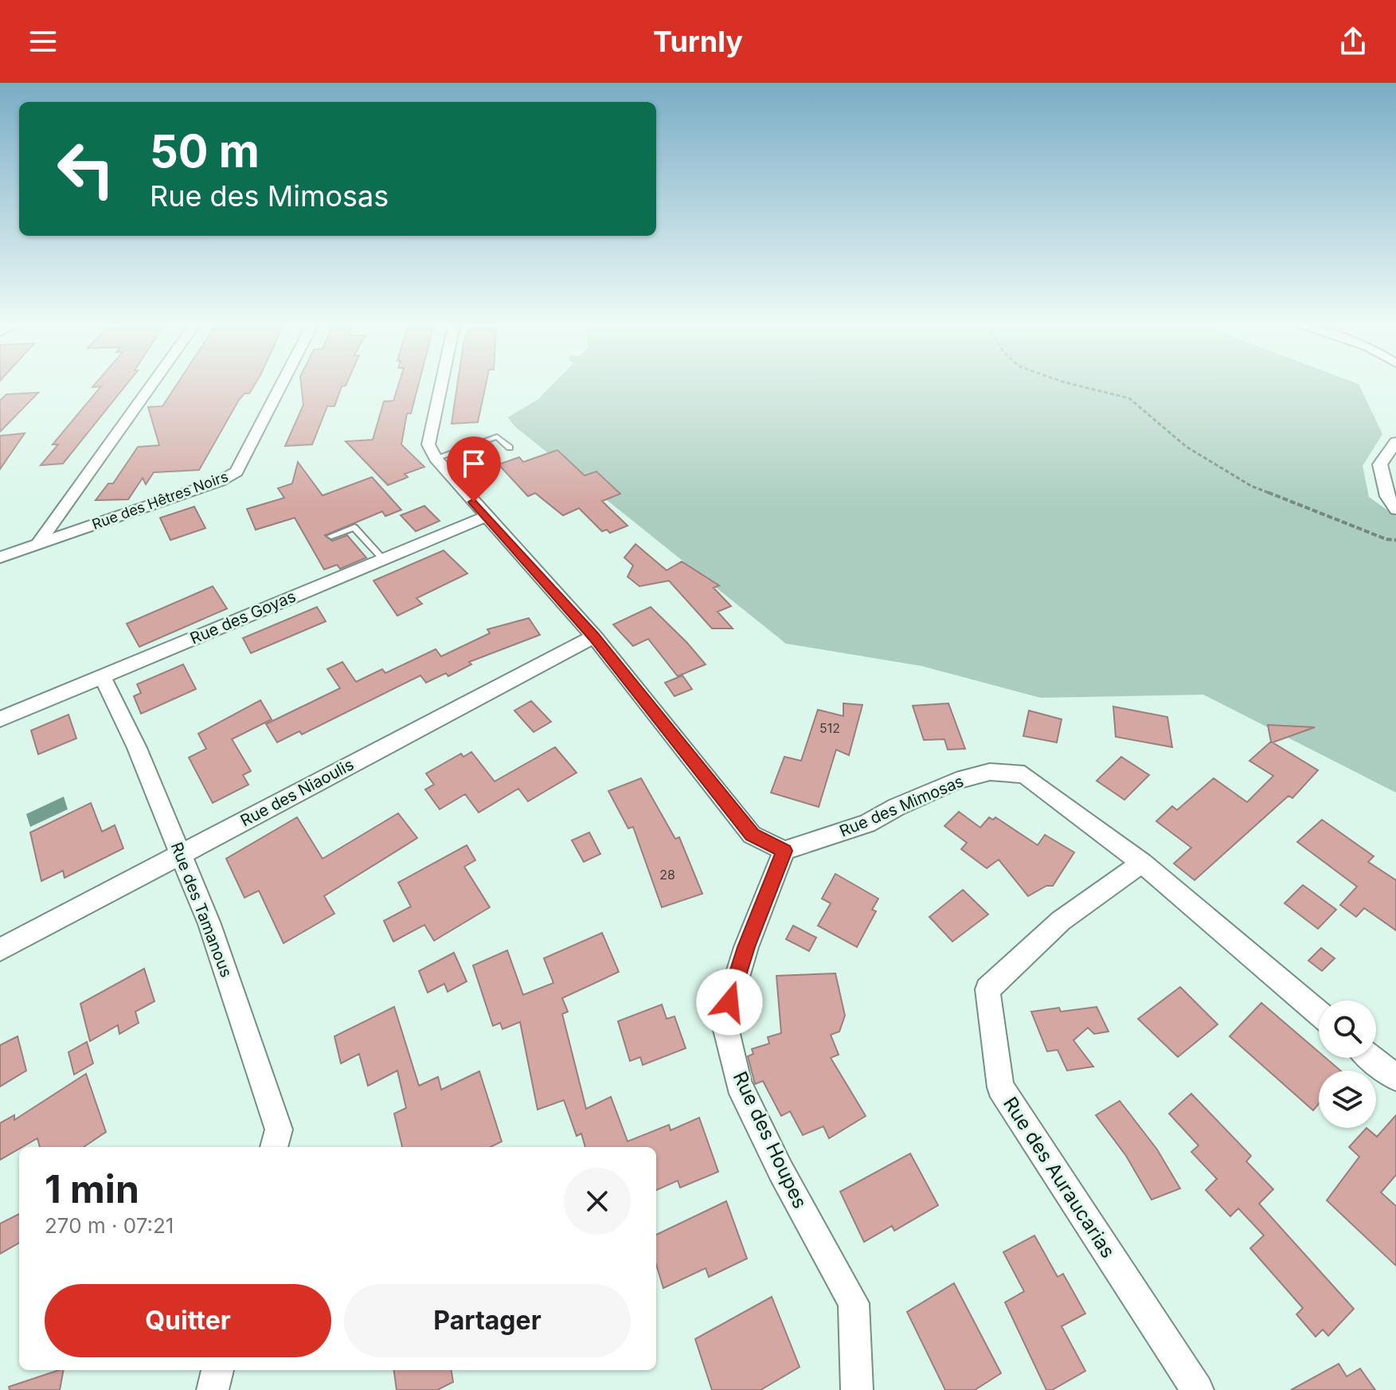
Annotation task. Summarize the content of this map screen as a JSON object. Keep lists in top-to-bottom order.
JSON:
{
  "streets": {
    "street": [
      "Rue des Hêtres Noirs",
      "Rue des Goyas",
      "Rue des Niaoulis",
      "Rue des Mimosas",
      "Rue des Tamanous",
      "Rue des Houpes",
      "Rue des Auraucarias"
    ]
  },
  "crossings": [
    ["Rue des Goyas", "Rue des Tamanous"],
    ["Rue des Niaoulis", "Rue des Tamanous"],
    ["Rue des Mimosas", "Rue des Houpes"],
    ["Rue des Mimosas", "Rue des Auraucarias"]
  ],
  "house_numbers": ["512", "28"],
  "page": {
    "header": "Turnly",
    "turn": ["50 m", "Rue des Mimosas"],
    "heading": ["1 min", "270 m · 07:21"],
    "buttons": ["Quitter", "Partager"]
  }
}
